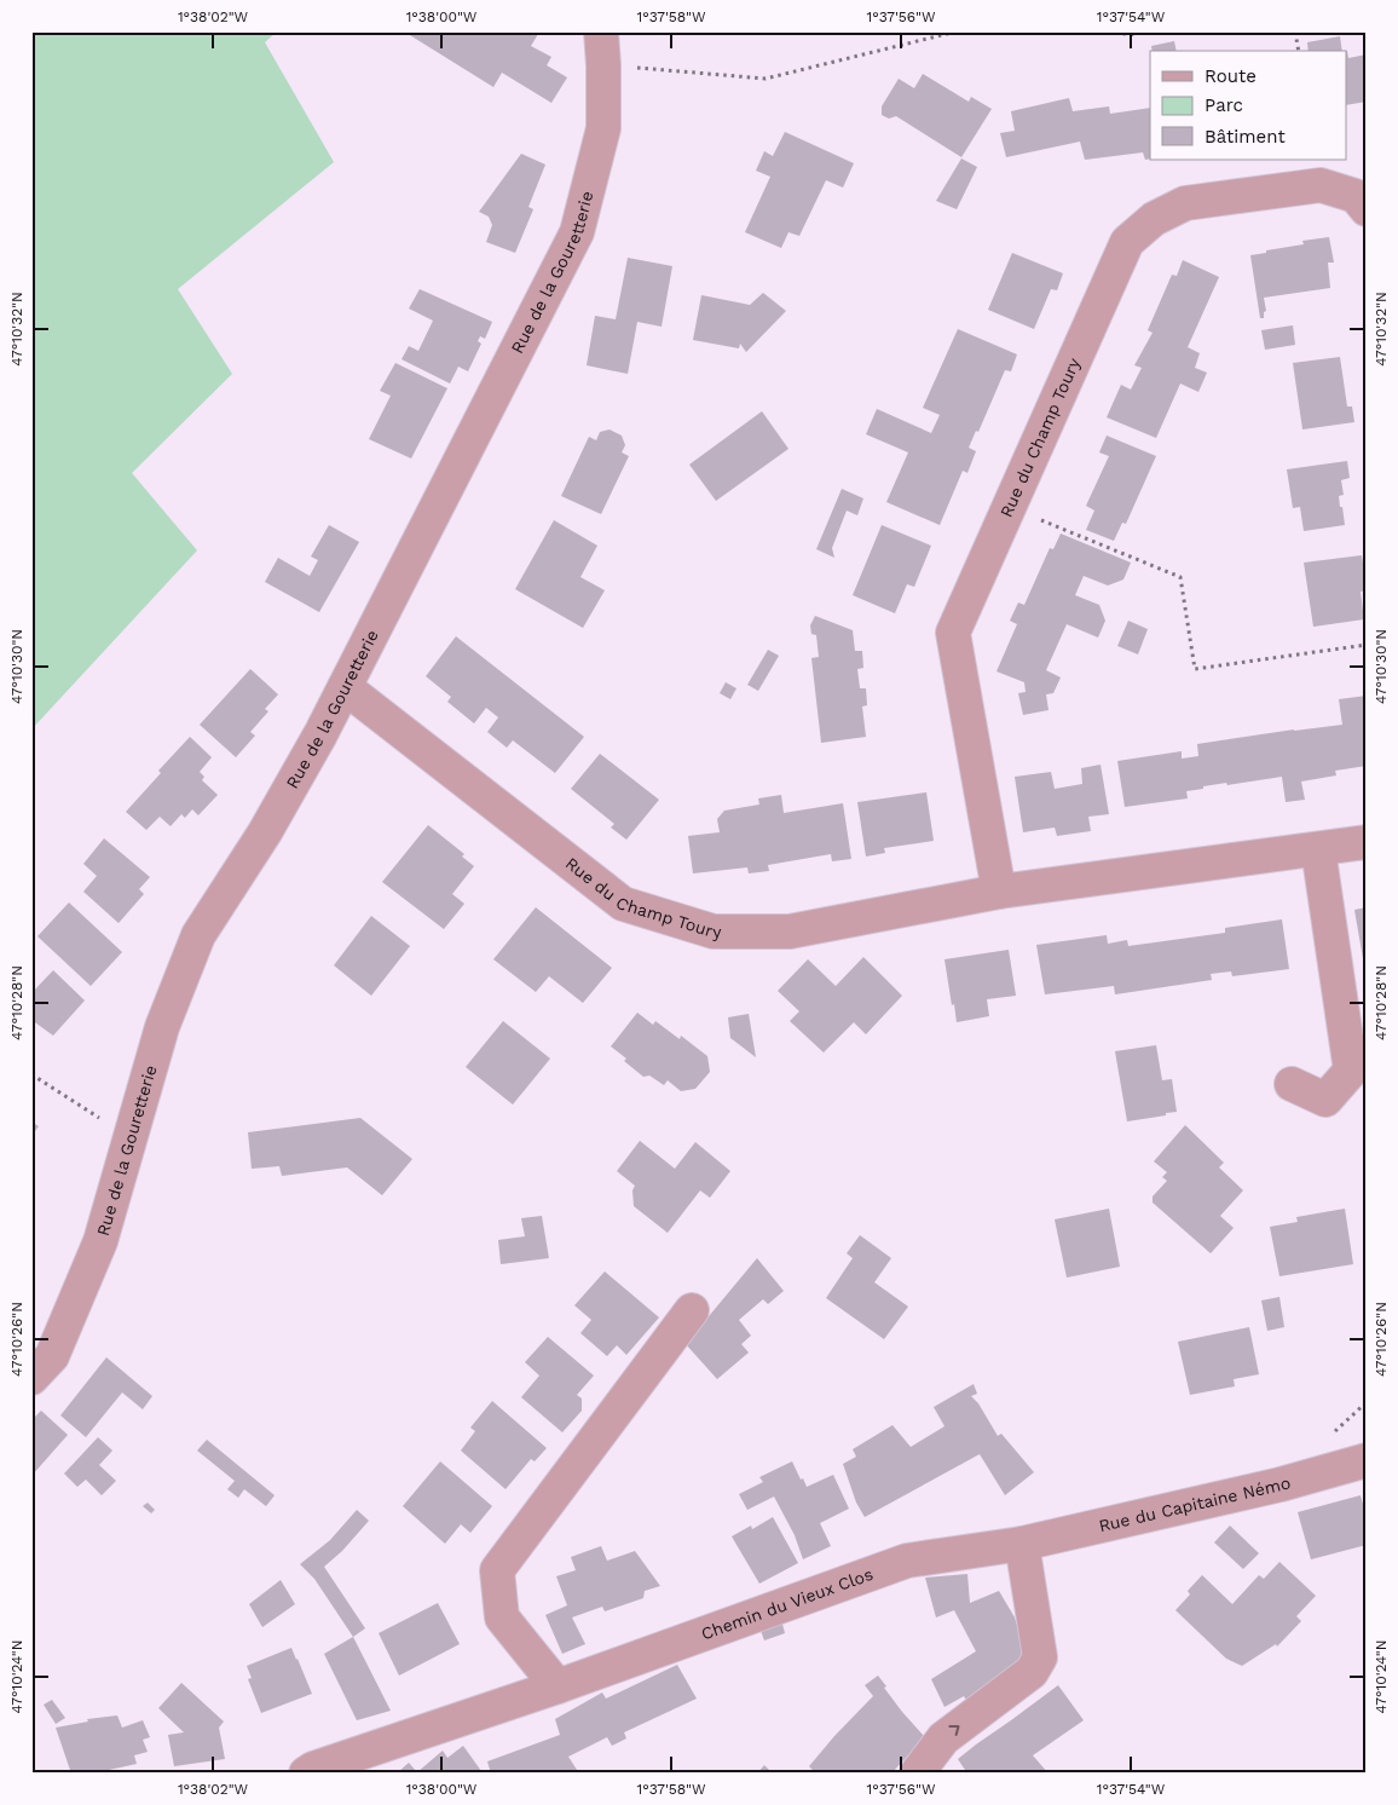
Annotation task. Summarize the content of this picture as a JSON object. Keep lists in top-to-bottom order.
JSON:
{
  "streets": {
    "street": [
      "Rue de la Gouretterie",
      "Rue du Champ Toury",
      "Rue du Capitaine Némo",
      "Chemin du Vieux Clos"
    ]
  },
  "crossings": [
    ["Rue de la Gouretterie", "Rue du Champ Toury"],
    ["Rue du Capitaine Némo", "Chemin du Vieux Clos"]
  ],
  "legend": ["Route", "Parc", "Bâtiment"],
  "coordinates": [
    "1°38'02\"W",
    "1°38'00\"W",
    "1°37'58\"W",
    "1°37'56\"W",
    "1°37'54\"W",
    "47°10'32\"N",
    "47°10'30\"N",
    "47°10'28\"N",
    "47°10'26\"N",
    "47°10'24\"N"
  ]
}
